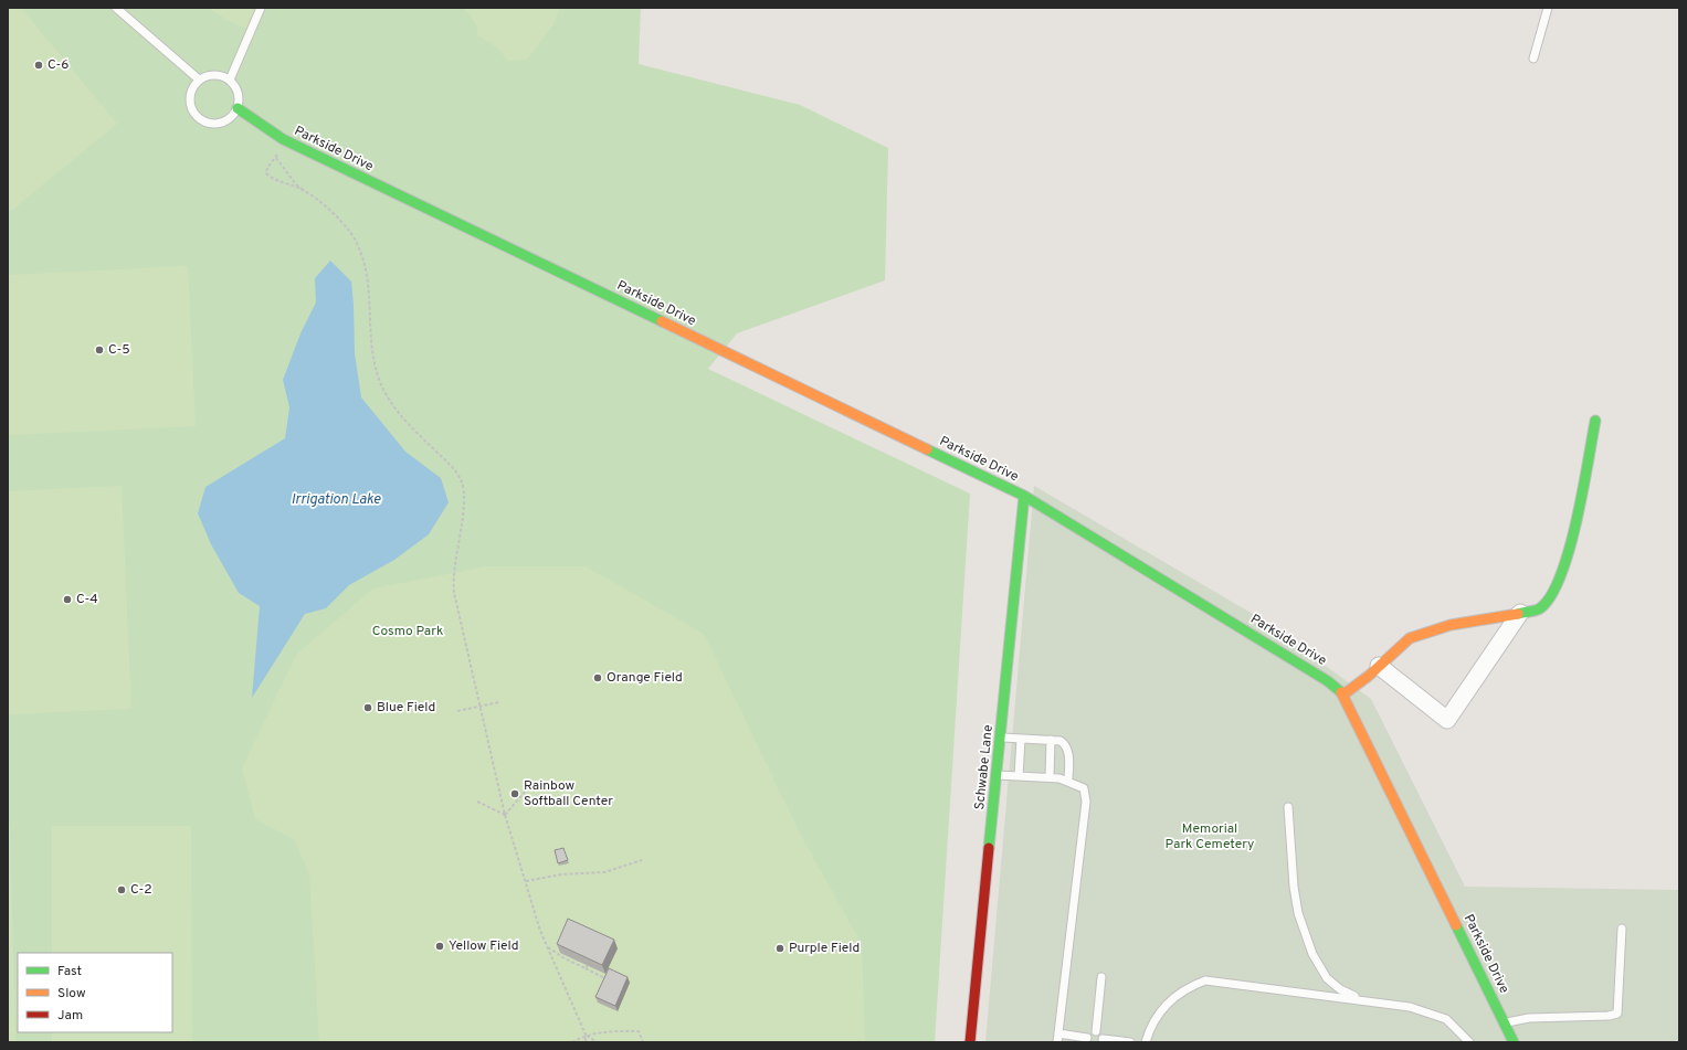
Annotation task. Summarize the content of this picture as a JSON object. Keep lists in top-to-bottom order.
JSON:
{
  "streets": {
    "street": ["Parkside Drive", "Schwabe Lane"]
  },
  "crossings": [
    ["Parkside Drive", "Schwabe Lane"]
  ],
  "water": ["Irrigation Lake"],
  "parks": ["Cosmo Park", "Memorial Park Cemetery"],
  "places": [
    "C-6",
    "C-5",
    "C-4",
    "Orange Field",
    "Blue Field",
    "Rainbow Softball Center",
    "C-2",
    "Yellow Field",
    "Purple Field"
  ],
  "legend": ["Fast", "Slow", "Jam"]
}
